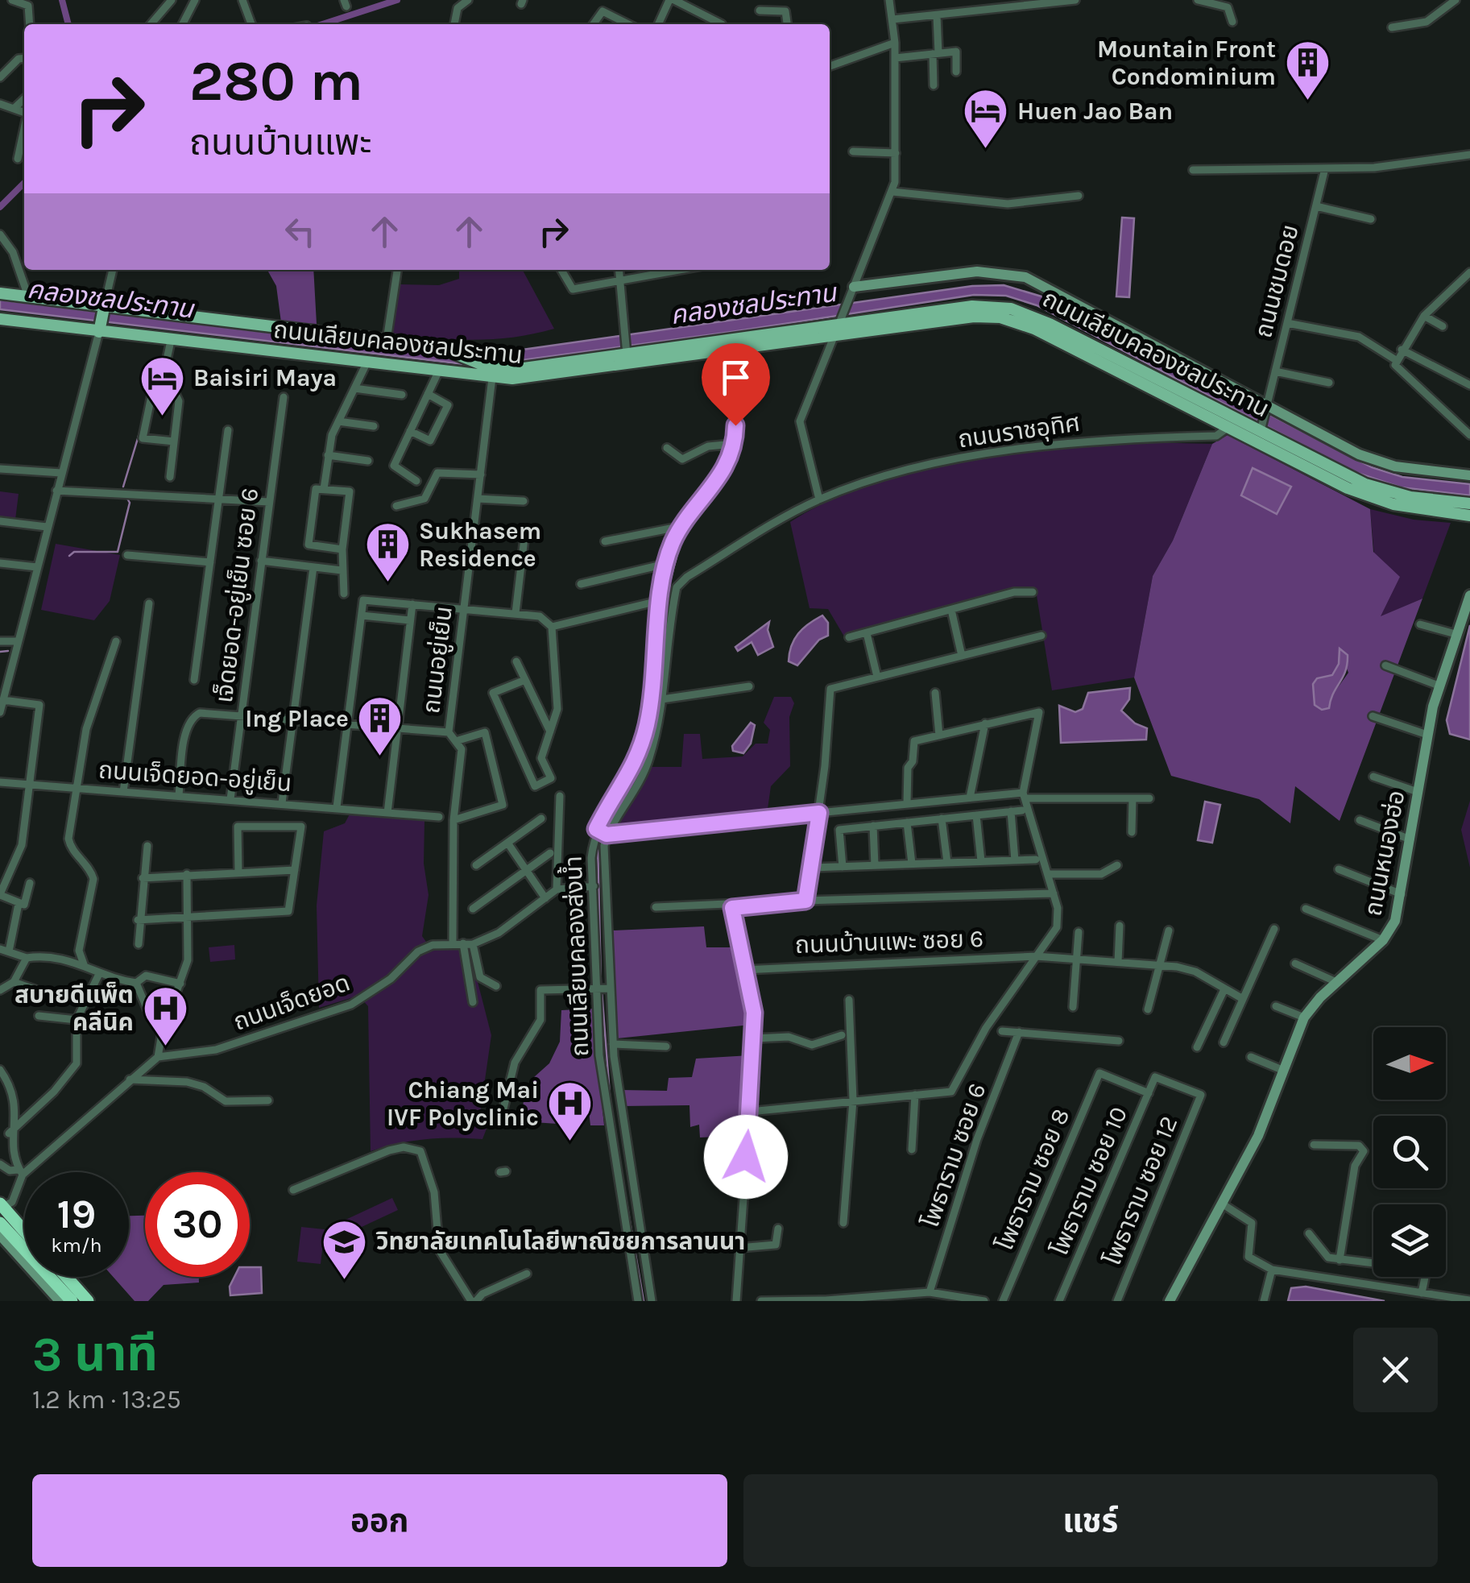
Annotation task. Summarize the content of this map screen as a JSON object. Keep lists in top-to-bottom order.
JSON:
{
  "streets": {
    "main road": ["ถนนเลียบคลองชลประทาน", "ถนนหนองฮ่อ"],
    "street": [
      "ถนนชมดอย",
      "ถนนราชอุทิศ",
      "เจ็ดยอด-อยู่เย็น ซอย 6",
      "ถนนอยู่เย็น",
      "ถนนเจ็ดยอด-อยู่เย็น",
      "ถนนบ้านแพะ ซอย 6",
      "ถนนเลียบคลองส่งน้ำ",
      "ถนนเจ็ดยอด",
      "โพธาราม ซอย 6",
      "โพธาราม ซอย 8",
      "โพธาราม ซอย 10",
      "โพธาราม ซอย 12"
    ]
  },
  "crossings": [
    ["ถนนชมดอย", "ถนนเลียบคลองชลประทาน"],
    ["ถนนเลียบคลองชลประทาน", "ถนนราชอุทิศ"],
    ["ถนนเลียบคลองชลประทาน", "ถนนอยู่เย็น"],
    ["ถนนเลียบคลองชลประทาน", "ถนนเลียบคลองส่งน้ำ"],
    ["ถนนราชอุทิศ", "ถนนเลียบคลองส่งน้ำ"],
    ["เจ็ดยอด-อยู่เย็น ซอย 6", "ถนนเจ็ดยอด-อยู่เย็น"],
    ["ถนนอยู่เย็น", "ถนนเจ็ดยอด"],
    ["โพธาราม ซอย 8", "โพธาราม ซอย 10"],
    ["โพธาราม ซอย 10", "โพธาราม ซอย 12"]
  ],
  "water": ["คลองชลประทาน"],
  "places": {
    "building": ["Mountain Front Condominium", "Sukhasem Residence", "Ing Place"],
    "hotel": ["Huen Jao Ban", "Baisiri Maya"],
    "hospital": ["สบายดีแพ็ต คลีนิค", "Chiang Mai IVF Polyclinic"],
    "school or university": ["วิทยาลัยเทคโนโลยีพาณิชยการลานนา"]
  },
  "north": "right",
  "page": {
    "turn": ["280 m", "ถนนบ้านแพะ"],
    "speed": "19 km/h",
    "limit": "30",
    "heading": ["3 นาที", "1.2 km · 13:25"],
    "buttons": ["ออก", "แชร์"]
  }
}
